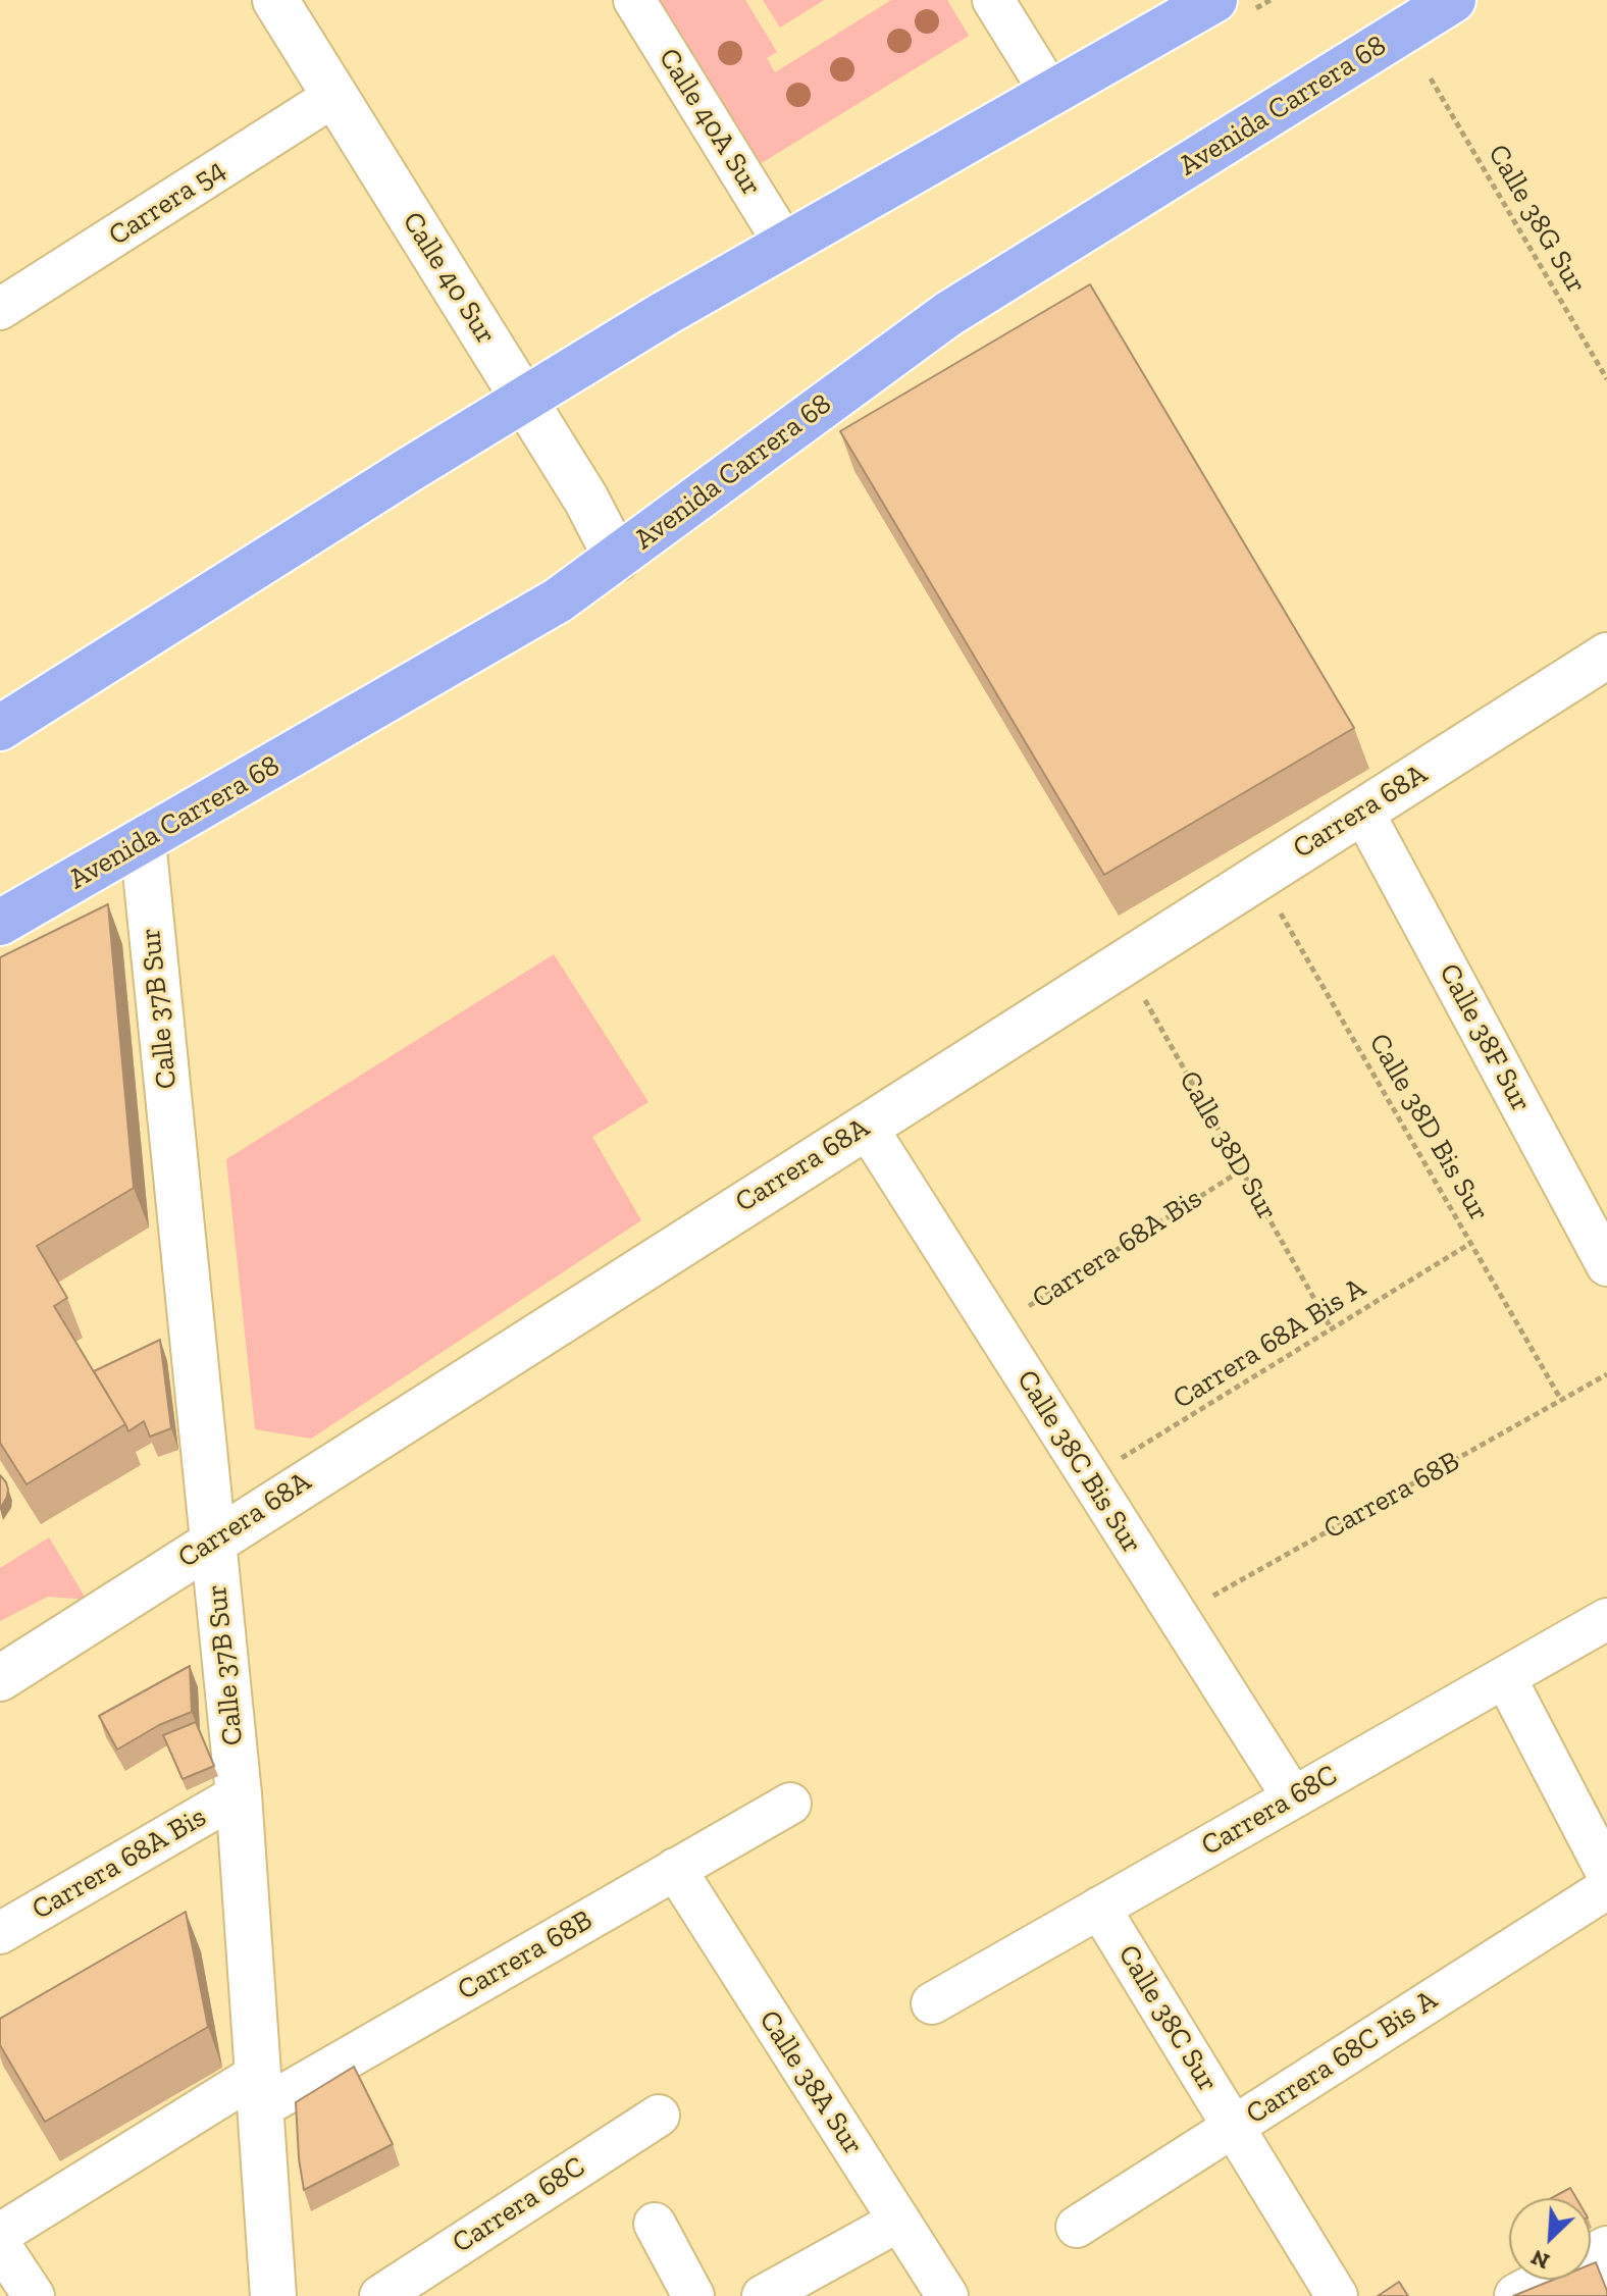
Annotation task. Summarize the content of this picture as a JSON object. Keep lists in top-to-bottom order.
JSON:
{
  "streets": {
    "main road": ["Avenida Carrera 68"],
    "street": [
      "Calle 40A Sur",
      "Carrera 54",
      "Calle 40 Sur",
      "Carrera 68A",
      "Calle 37B Sur",
      "Calle 38F Sur",
      "Carrera 68A Bis",
      "Calle 38C Bis Sur",
      "Carrera 68B",
      "Carrera 68C",
      "Calle 38C Sur",
      "Carrera 68C Bis A",
      "Calle 38A Sur"
    ],
    "path": [
      "Calle 38G Sur",
      "Calle 38D Bis Sur",
      "Calle 38D Sur",
      "Carrera 68A Bis A"
    ]
  },
  "crossings": [
    ["Avenida Carrera 68", "Calle 40 Sur"],
    ["Avenida Carrera 68", "Calle 37B Sur"],
    ["Carrera 54", "Calle 40 Sur"],
    ["Carrera 68A", "Calle 37B Sur"],
    ["Carrera 68A", "Calle 38F Sur"],
    ["Carrera 68A", "Calle 38D Bis Sur"],
    ["Carrera 68A", "Calle 38D Sur"],
    ["Carrera 68A", "Calle 38C Bis Sur"],
    ["Calle 37B Sur", "Carrera 68A Bis"],
    ["Calle 37B Sur", "Carrera 68B"],
    ["Calle 38D Bis Sur", "Carrera 68A Bis A"],
    ["Calle 38D Bis Sur", "Carrera 68B"],
    ["Calle 38D Sur", "Carrera 68A Bis"],
    ["Calle 38D Sur", "Carrera 68A Bis A"],
    ["Carrera 68A Bis", "Calle 38C Bis Sur"],
    ["Carrera 68A Bis A", "Calle 38C Bis Sur"],
    ["Calle 38C Bis Sur", "Carrera 68B"],
    ["Calle 38C Bis Sur", "Carrera 68C"],
    ["Carrera 68B", "Calle 38A Sur"],
    ["Carrera 68C", "Calle 38C Sur"],
    ["Calle 38C Sur", "Carrera 68C Bis A"]
  ],
  "north": "bottom left"
}
